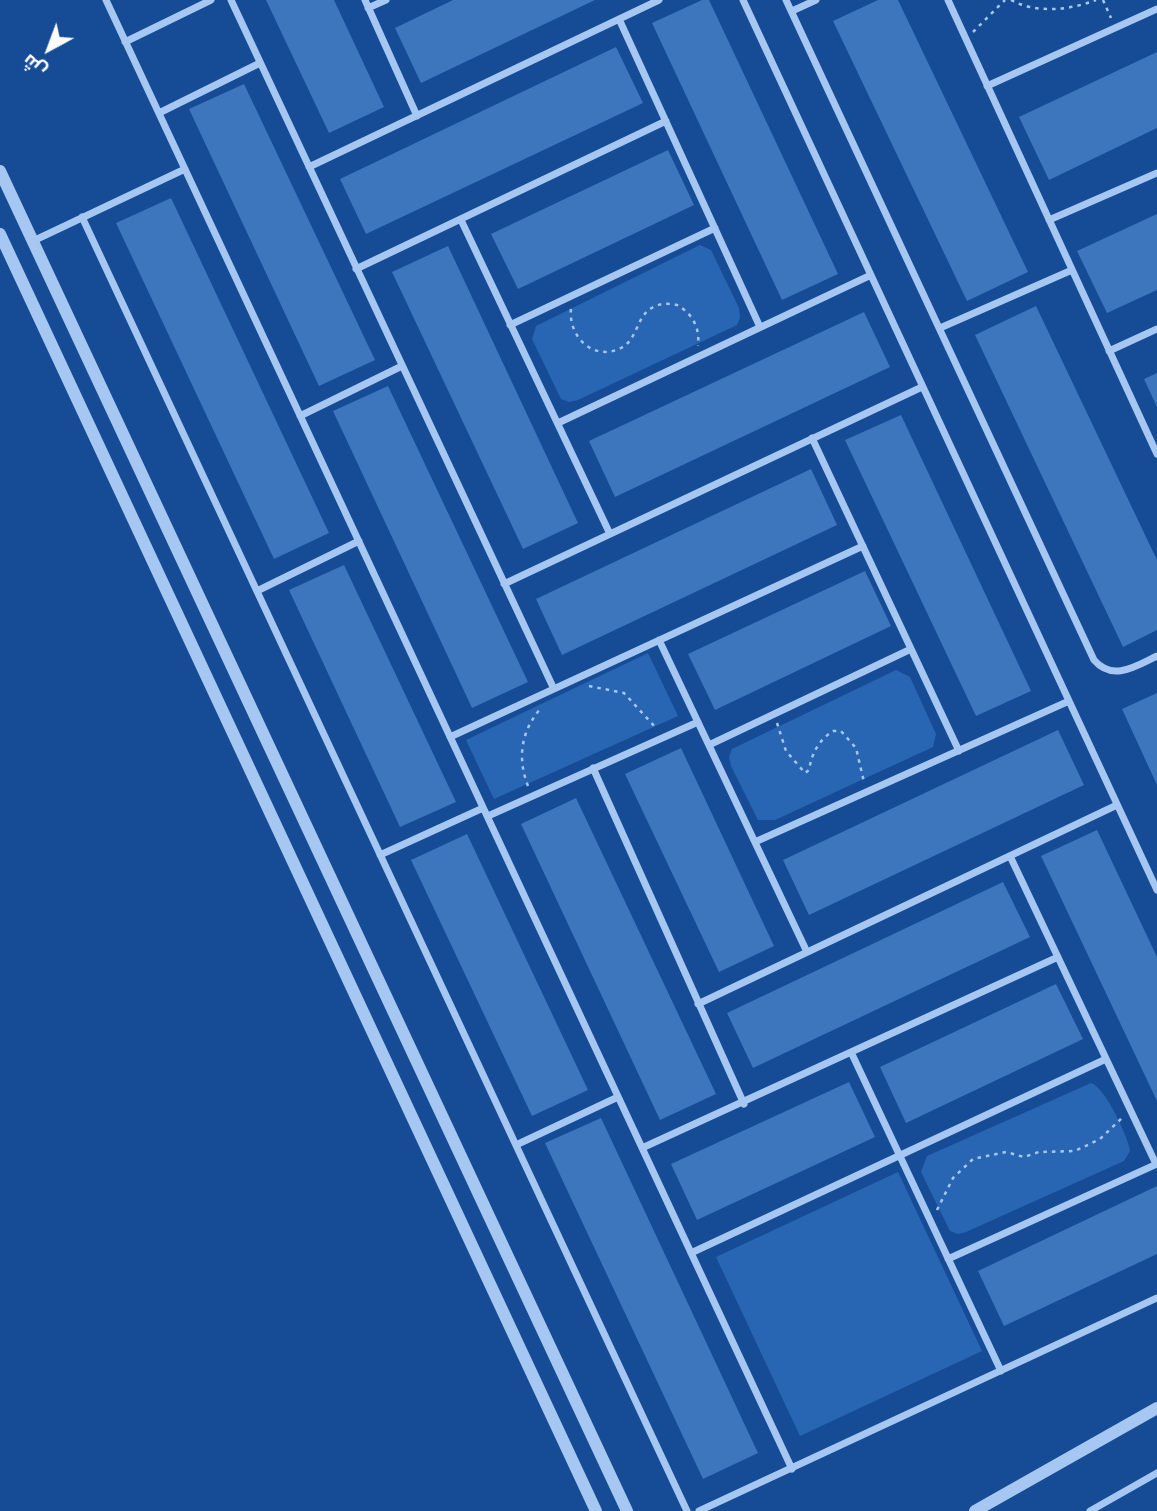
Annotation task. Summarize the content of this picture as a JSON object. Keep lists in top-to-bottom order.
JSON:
{
  "north": "bottom left"
}
